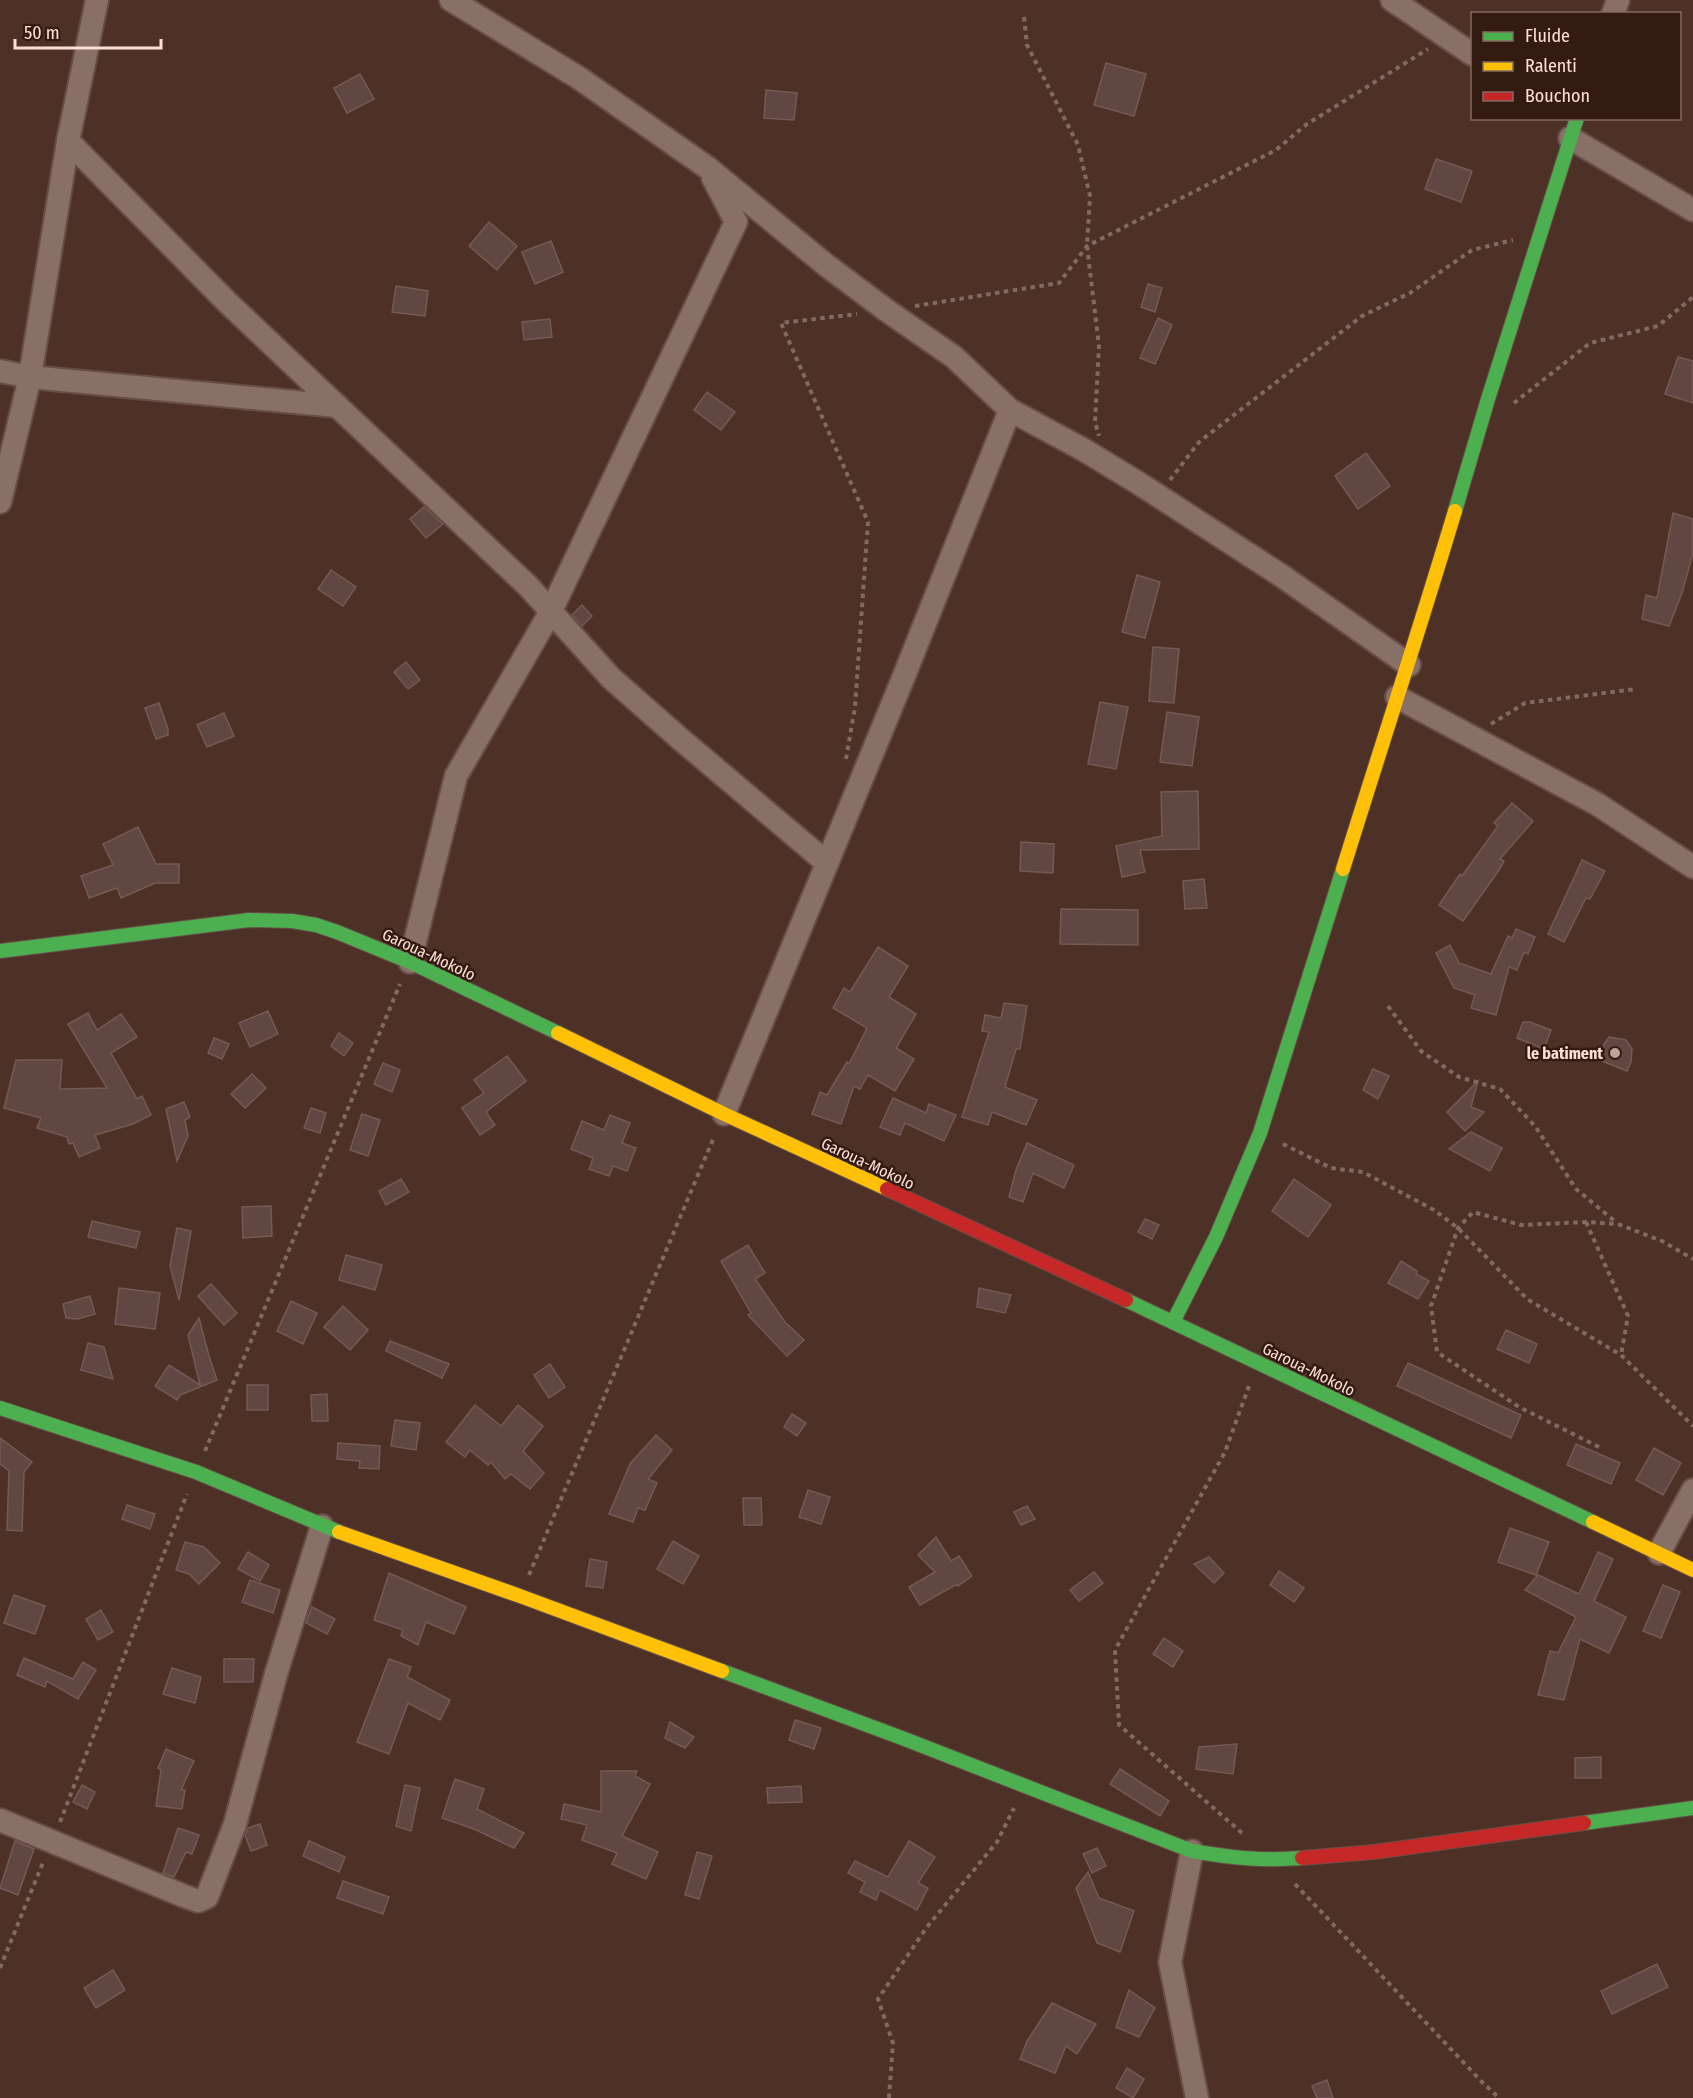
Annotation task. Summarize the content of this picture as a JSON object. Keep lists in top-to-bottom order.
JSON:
{
  "streets": {
    "street": ["Garoua-Mokolo"]
  },
  "places": ["le batiment"],
  "legend": ["Fluide", "Ralenti", "Bouchon"],
  "scale_bar": "50 m"
}
